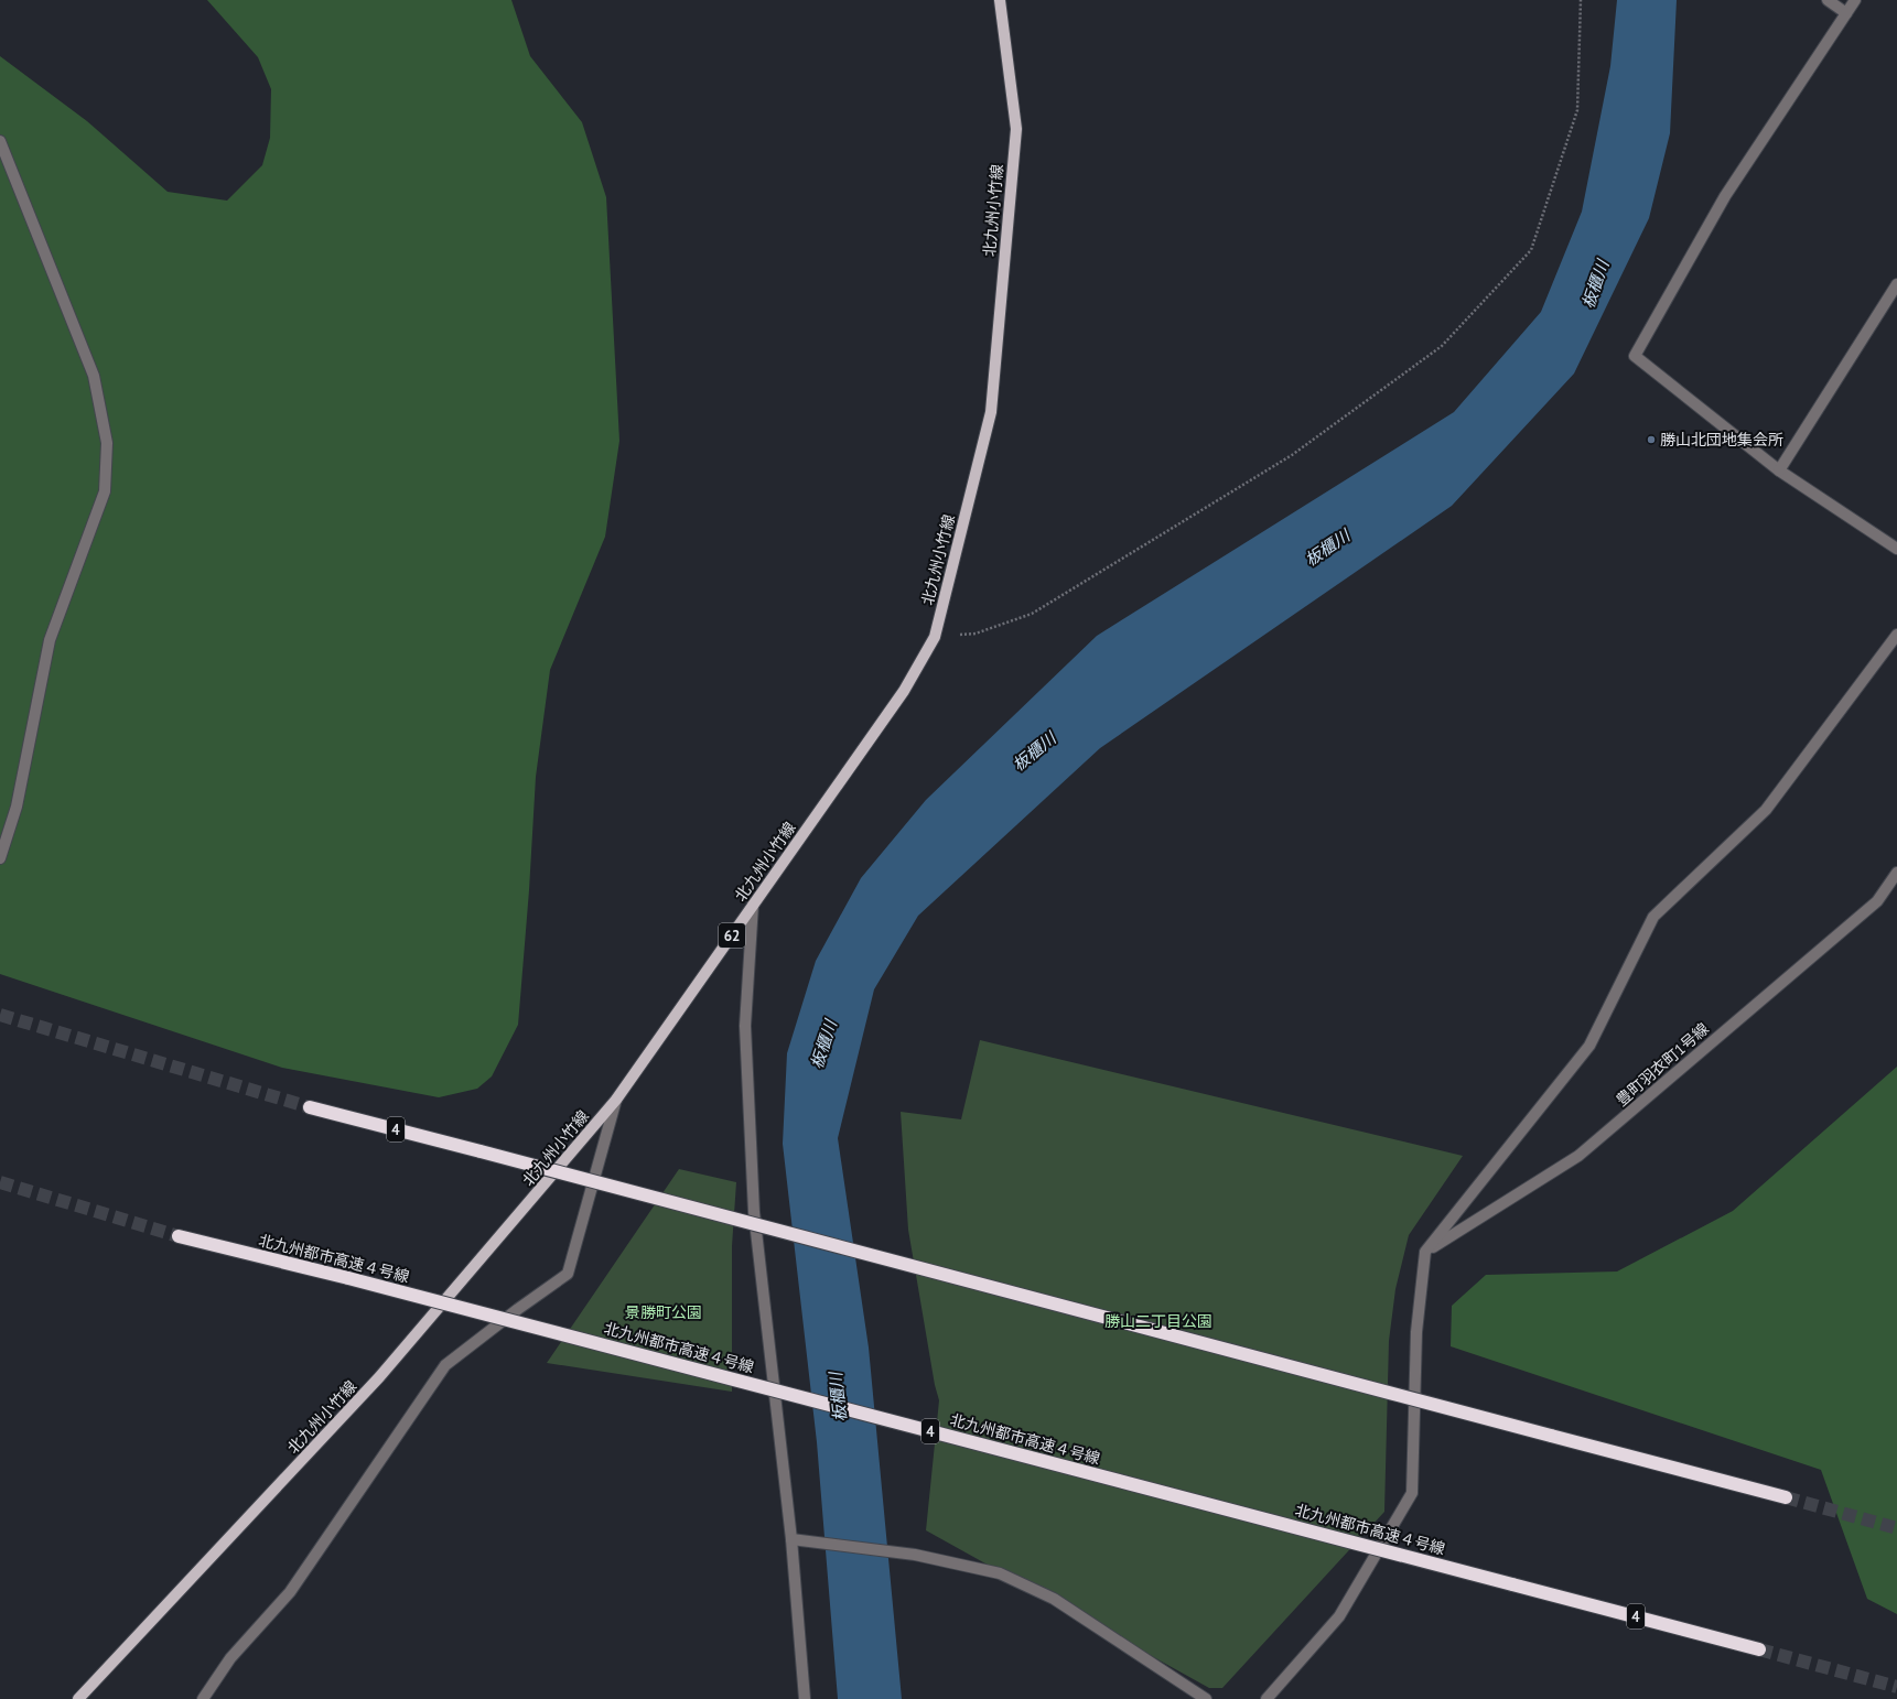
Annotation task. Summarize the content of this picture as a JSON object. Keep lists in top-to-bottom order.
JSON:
{
  "streets": {
    "highway": ["4", "北九州都市高速４号線"],
    "main road": ["北九州小竹線", "62"],
    "street": ["豊町羽衣町1号線"]
  },
  "water": ["板櫃川"],
  "parks": ["景勝町公園", "勝山二丁目公園"],
  "places": ["勝山北団地集会所"]
}
